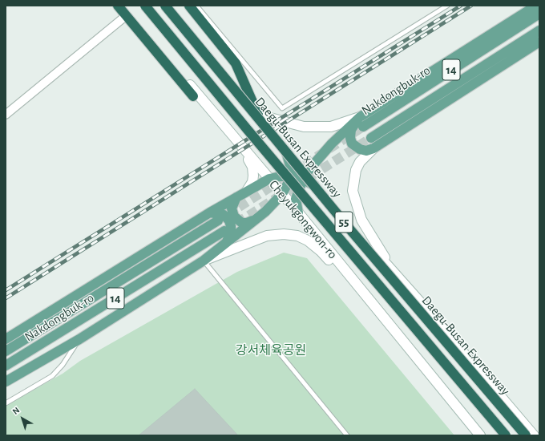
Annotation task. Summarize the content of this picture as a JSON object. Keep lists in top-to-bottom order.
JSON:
{
  "streets": {
    "highway": ["Daegu-Busan Expressway", "55"],
    "main road": ["14", "Nakdongbuk-ro", "Cheyukgongwon-ro"]
  },
  "parks": ["강서체육공원"],
  "north": "top left"
}
